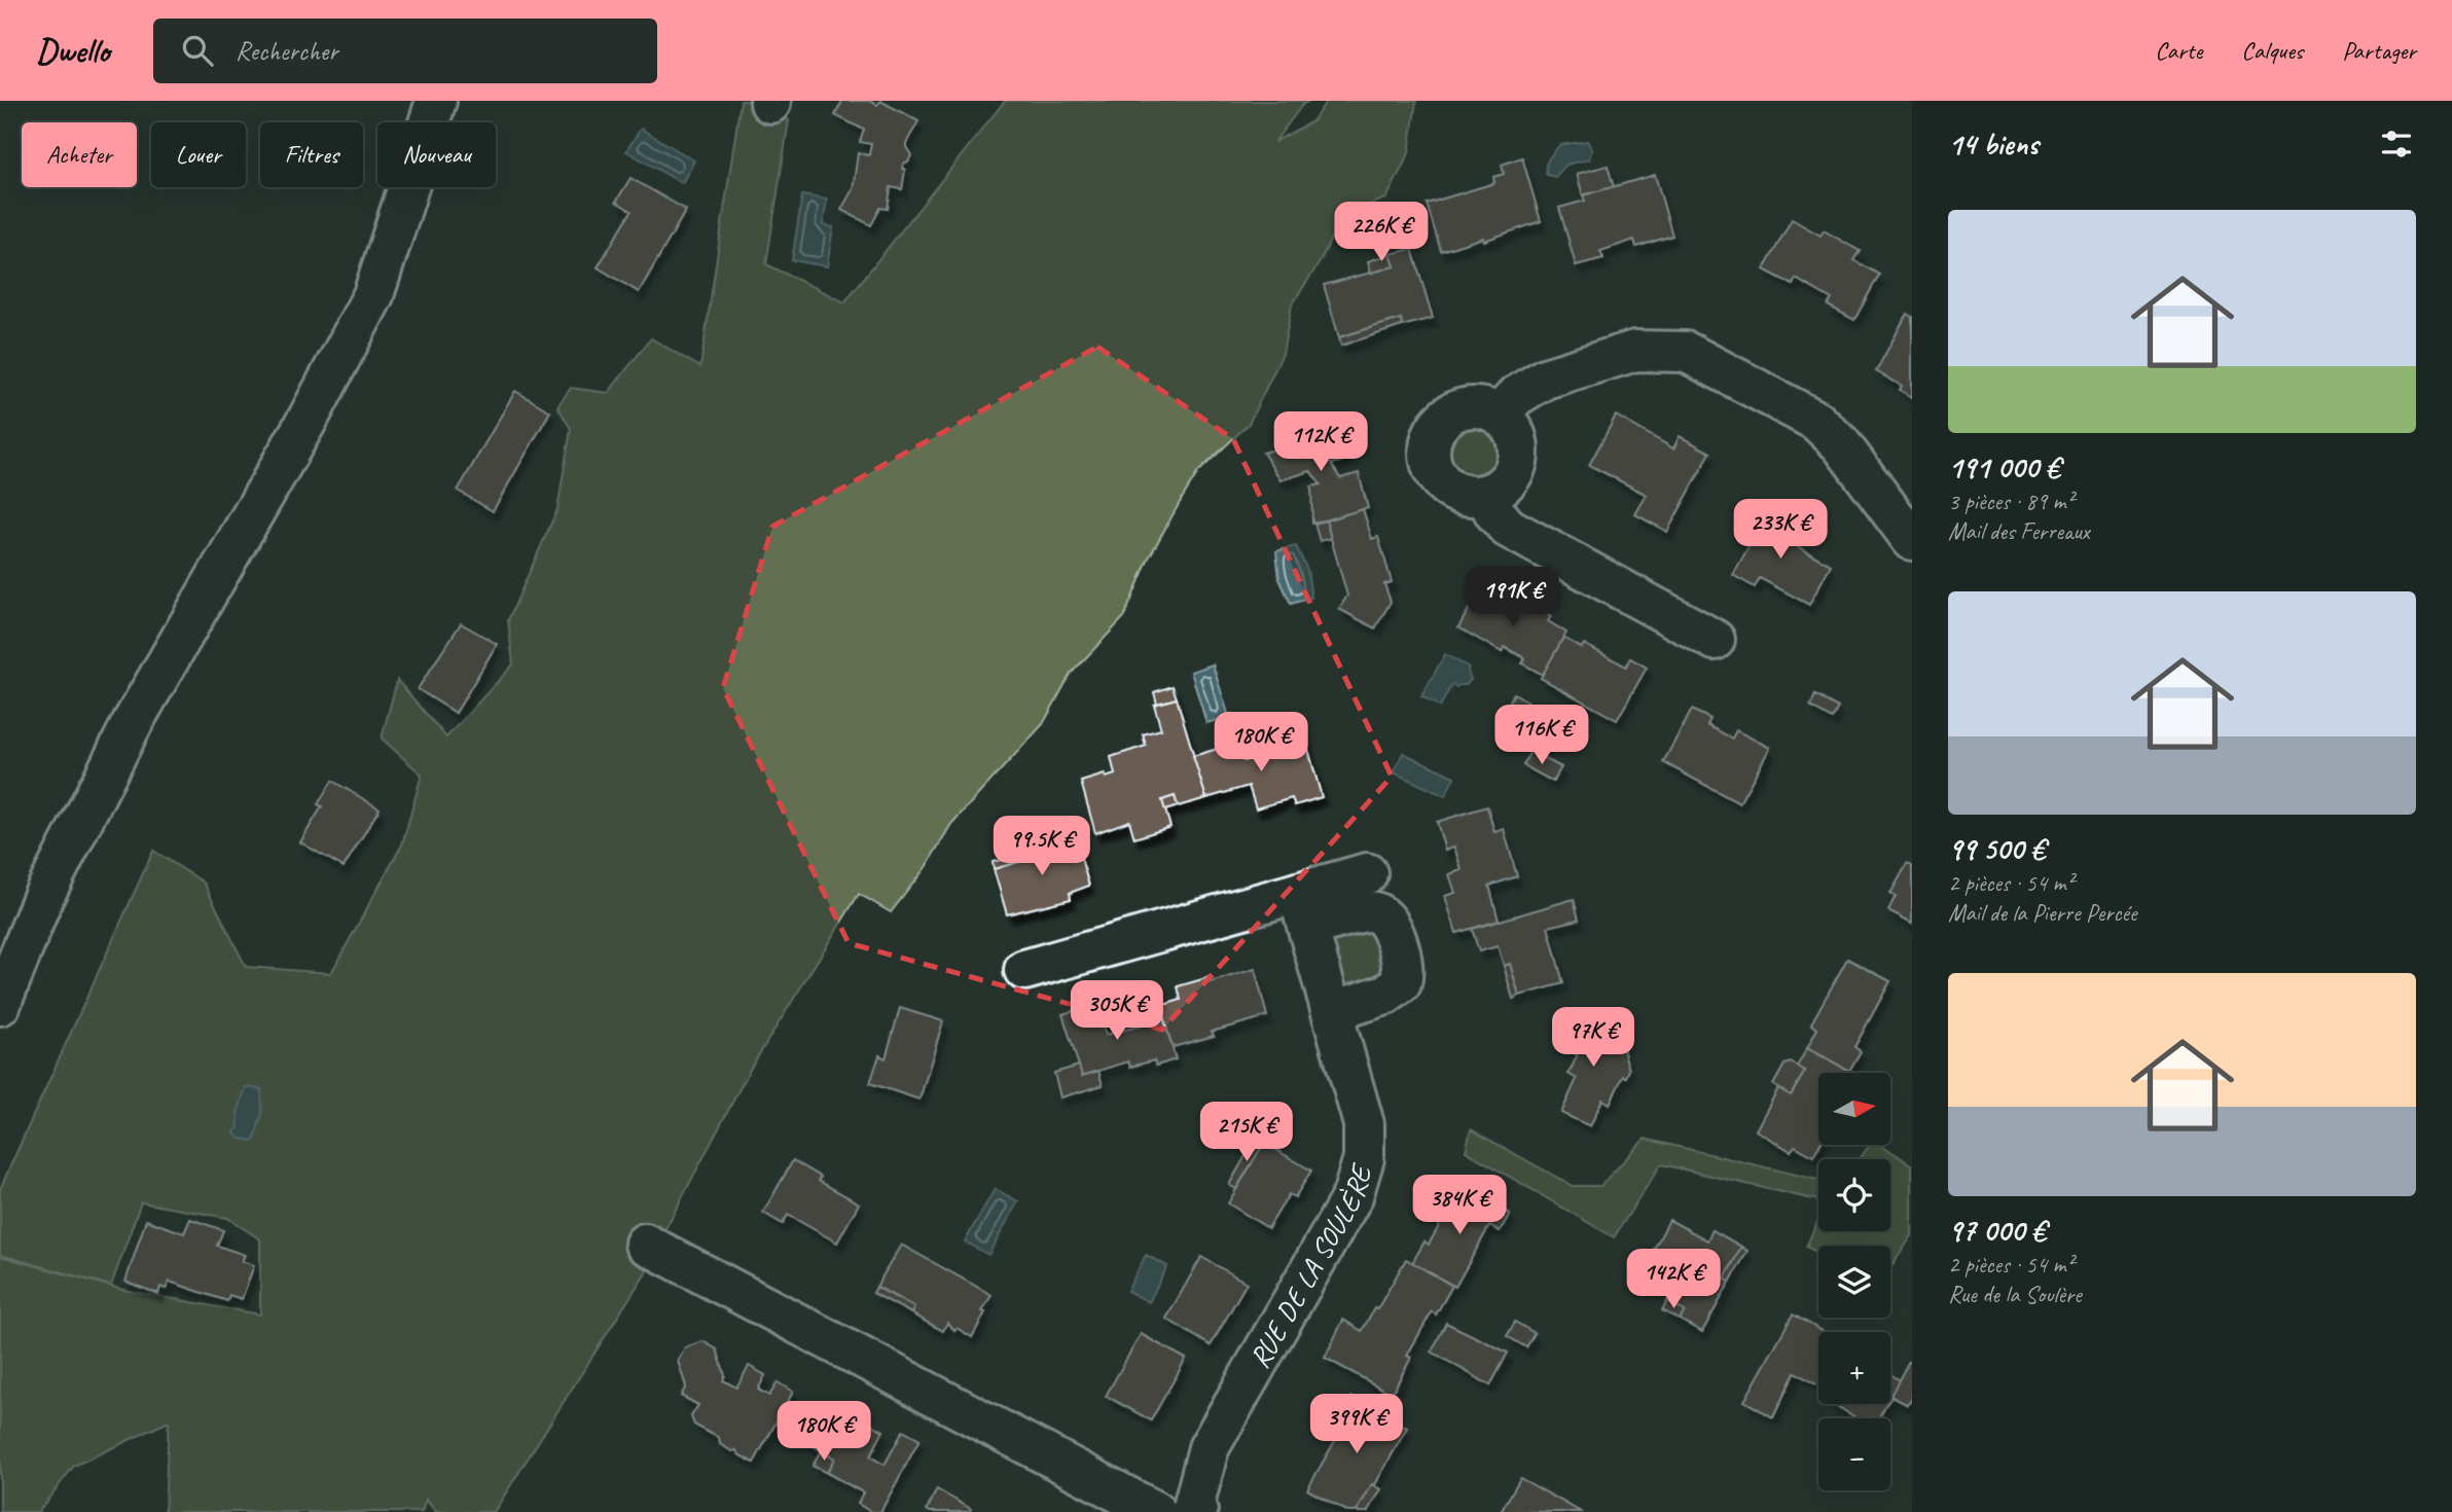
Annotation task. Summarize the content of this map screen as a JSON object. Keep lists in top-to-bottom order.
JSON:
{
  "streets": {
    "street": ["RUE DE LA SOULÈRE"]
  },
  "north": "right",
  "page": {
    "header": "Dwello",
    "search": "Rechercher",
    "nav": ["Carte", "Calques", "Partager"],
    "heading": "14 biens",
    "chip": [
      "Acheter",
      "Louer",
      "Filtres",
      "Nouveau"
    ],
    "list": [
      {
        "name": "191 000 €",
        "note": "3 pièces · 89 m² · Mail des Ferreaux"
      },
      {
        "name": "99 500 €",
        "note": "2 pièces · 54 m² · Mail de la Pierre Percée"
      },
      {
        "name": "97 000 €",
        "note": "2 pièces · 54 m² · Rue de la Soulère"
      }
    ],
    "price": [
      "226K €",
      "112K €",
      "233K €",
      "191K €",
      "116K €",
      "180K €",
      "99.5K €",
      "305K €",
      "97K €",
      "215K €",
      "384K €",
      "142K €",
      "399K €",
      "180K €"
    ],
    "map_buttons": ["+", "−"]
  }
}
